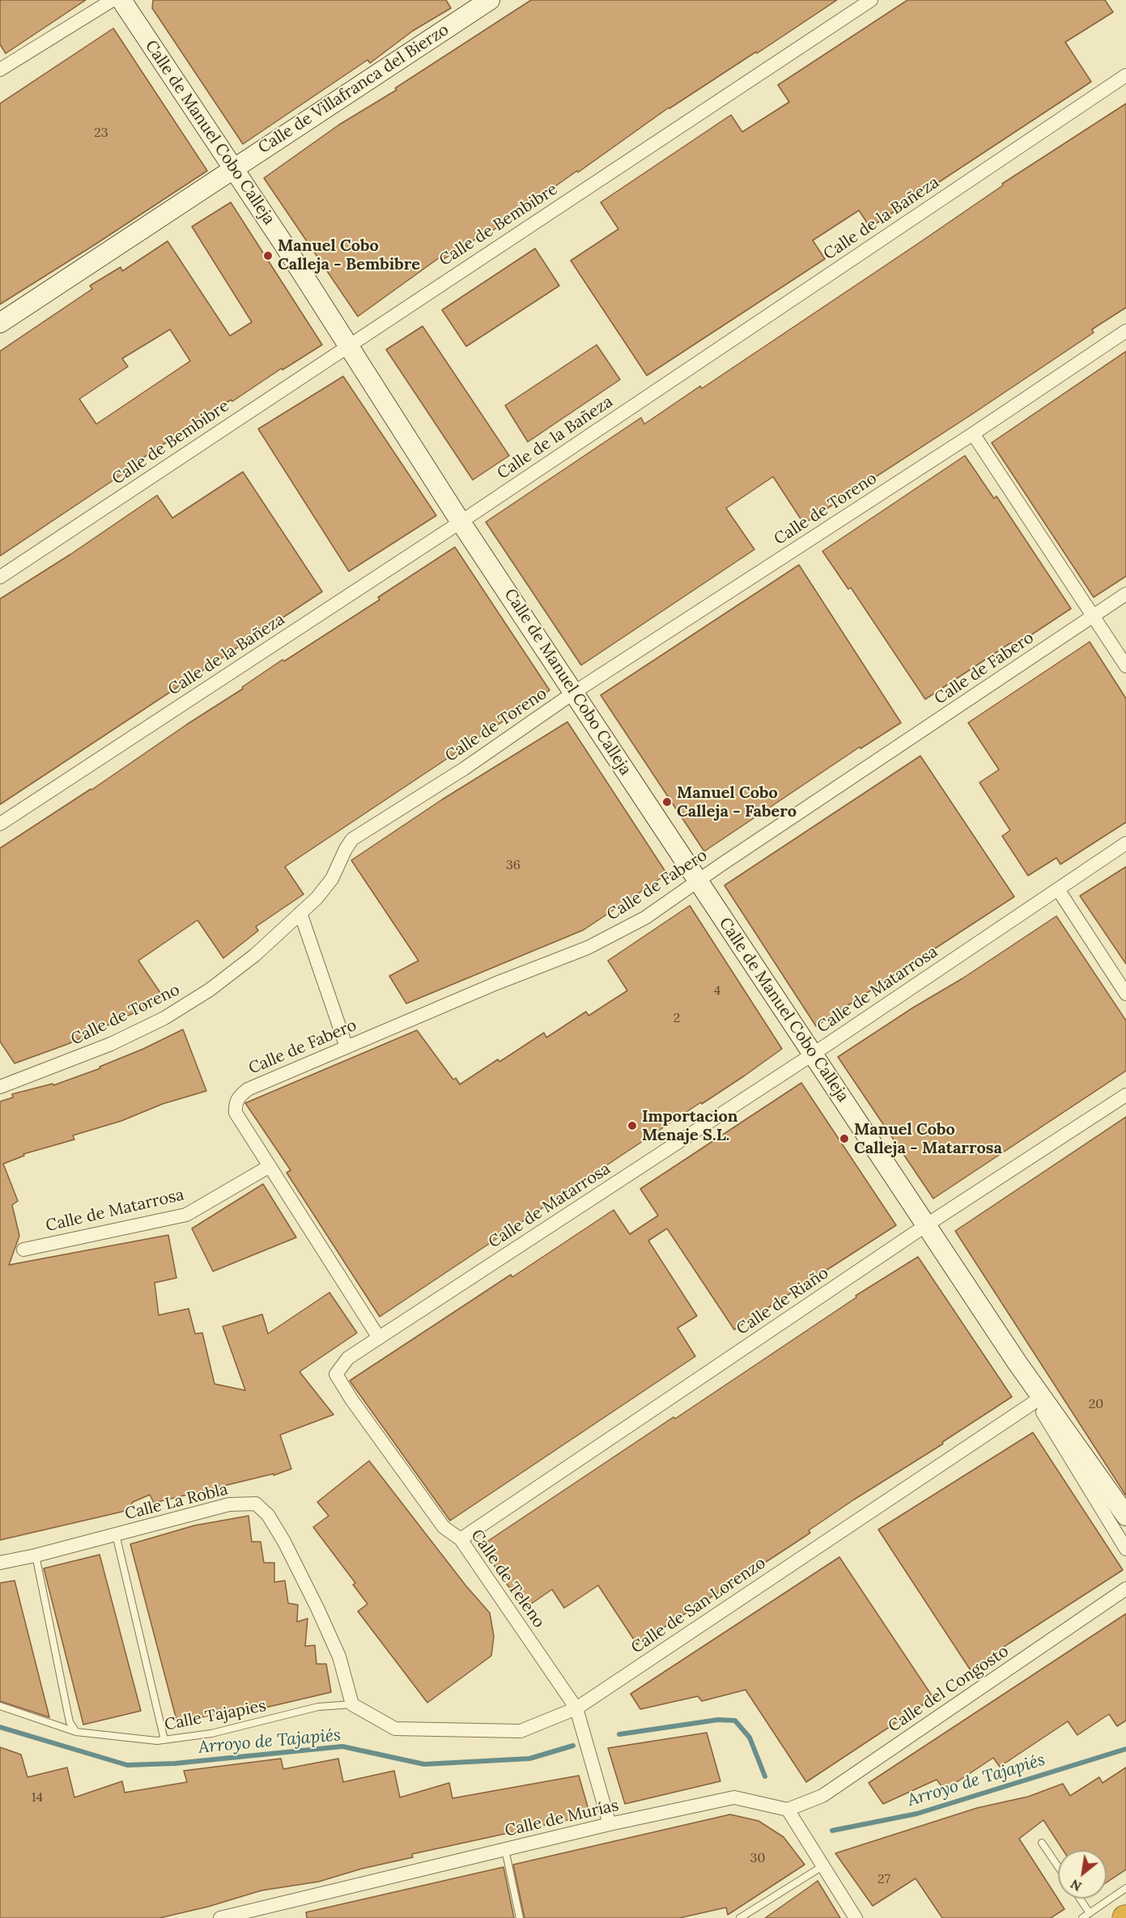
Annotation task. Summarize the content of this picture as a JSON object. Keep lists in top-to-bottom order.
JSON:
{
  "streets": {
    "street": [
      "Calle de Villafranca del Bierzo",
      "Calle de Manuel Cobo Calleja",
      "Calle de la Bañeza",
      "Calle de Bembibre",
      "Calle de Toreno",
      "Calle de Fabero",
      "Calle de Matarrosa",
      "Calle de Riaño",
      "Calle La Robla",
      "Calle de Teleno",
      "Calle de San Lorenzo",
      "Calle del Congosto",
      "Calle de Murías"
    ],
    "lane": ["Calle Tajapies"]
  },
  "crossings": [
    ["Calle de Villafranca del Bierzo", "Calle de Manuel Cobo Calleja"],
    ["Calle de Manuel Cobo Calleja", "Calle de la Bañeza"],
    ["Calle de Manuel Cobo Calleja", "Calle de Bembibre"],
    ["Calle de Manuel Cobo Calleja", "Calle de Toreno"],
    ["Calle de Manuel Cobo Calleja", "Calle de Fabero"],
    ["Calle de Manuel Cobo Calleja", "Calle de Matarrosa"],
    ["Calle de Manuel Cobo Calleja", "Calle de Riaño"],
    ["Calle de Manuel Cobo Calleja", "Calle de San Lorenzo"],
    ["Calle de Fabero", "Calle de Matarrosa"],
    ["Calle de Matarrosa", "Calle de Teleno"],
    ["Calle de Riaño", "Calle de Teleno"],
    ["Calle La Robla", "Calle de San Lorenzo"],
    ["Calle La Robla", "Calle Tajapies"],
    ["Calle de Teleno", "Calle de San Lorenzo"],
    ["Calle de Teleno", "Calle de Murías"],
    ["Calle de San Lorenzo", "Calle Tajapies"],
    ["Calle del Congosto", "Calle de Murías"]
  ],
  "water": ["Arroyo de Tajapiés"],
  "places": [
    "Manuel Cobo Calleja - Bembibre",
    "Manuel Cobo Calleja - Fabero",
    "Importacion Menaje S.L.",
    "Manuel Cobo Calleja - Matarrosa"
  ],
  "house_numbers": [
    "23",
    "36",
    "4",
    "2",
    "20",
    "14",
    "30",
    "27"
  ],
  "north": "bottom left"
}
